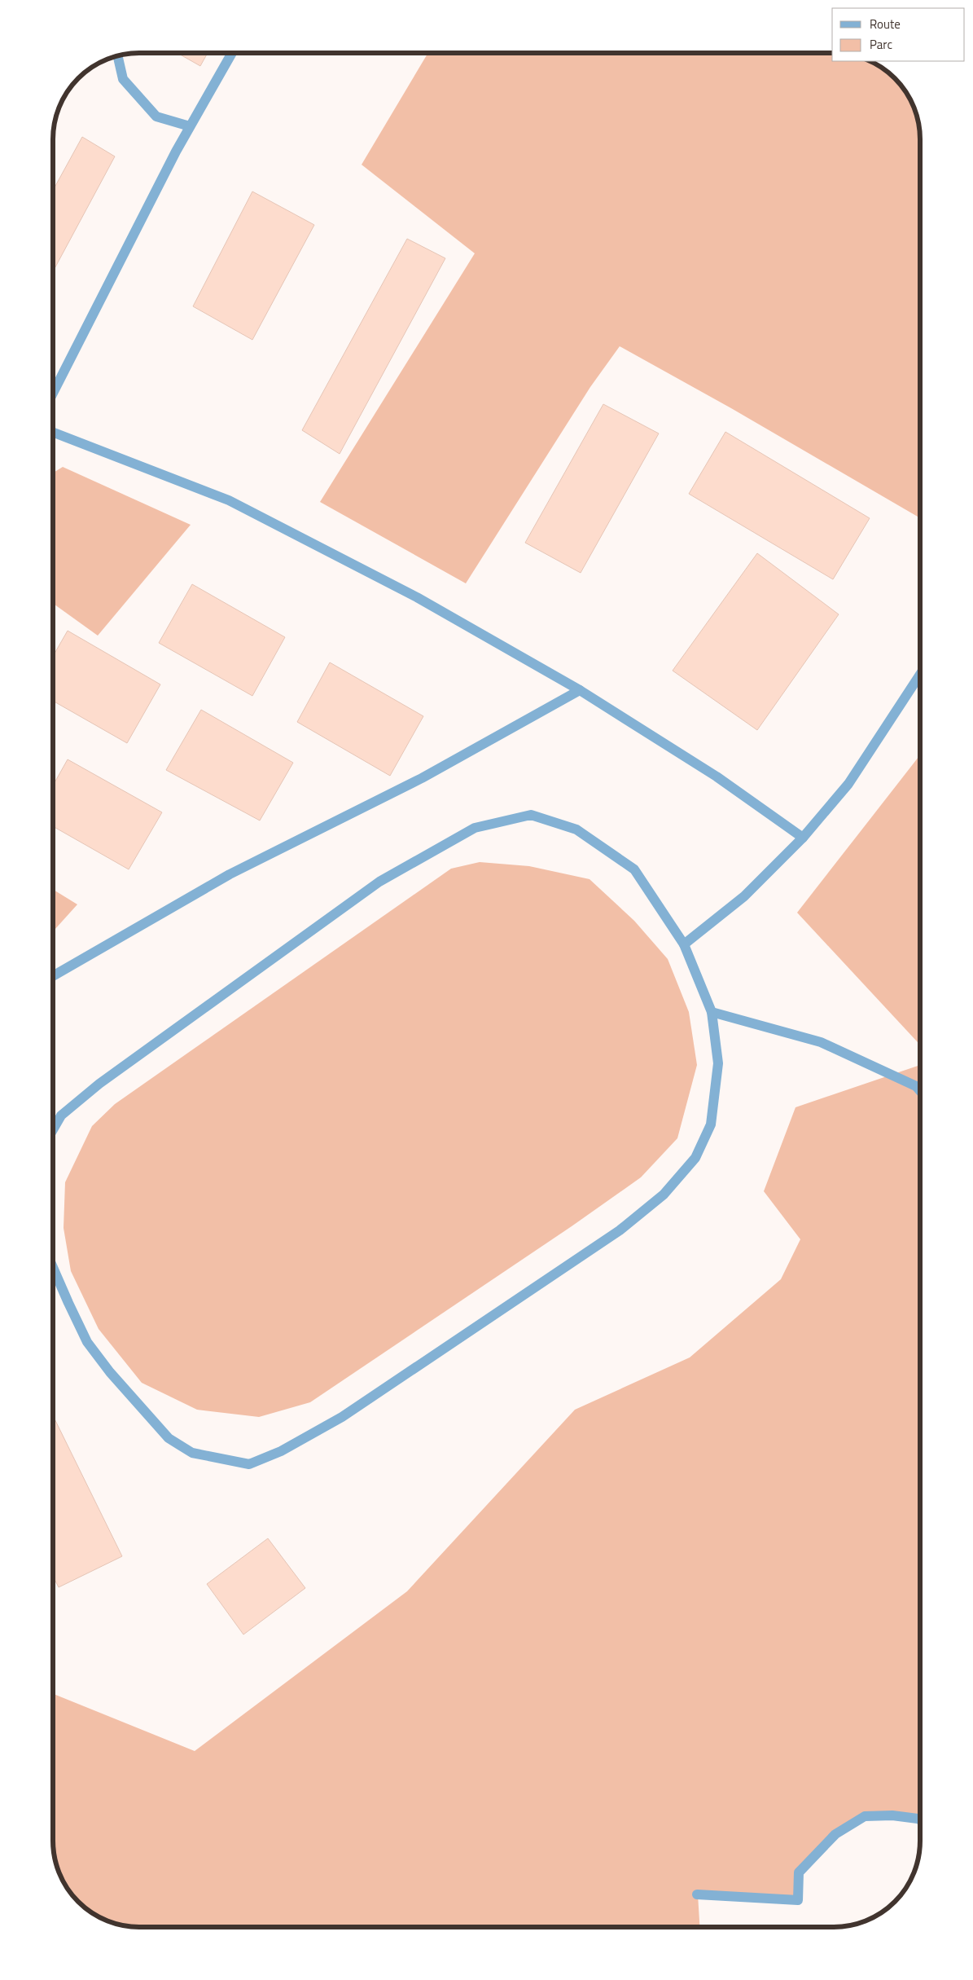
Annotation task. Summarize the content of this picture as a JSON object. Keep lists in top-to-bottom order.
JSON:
{
  "legend": ["Route", "Parc"]
}
